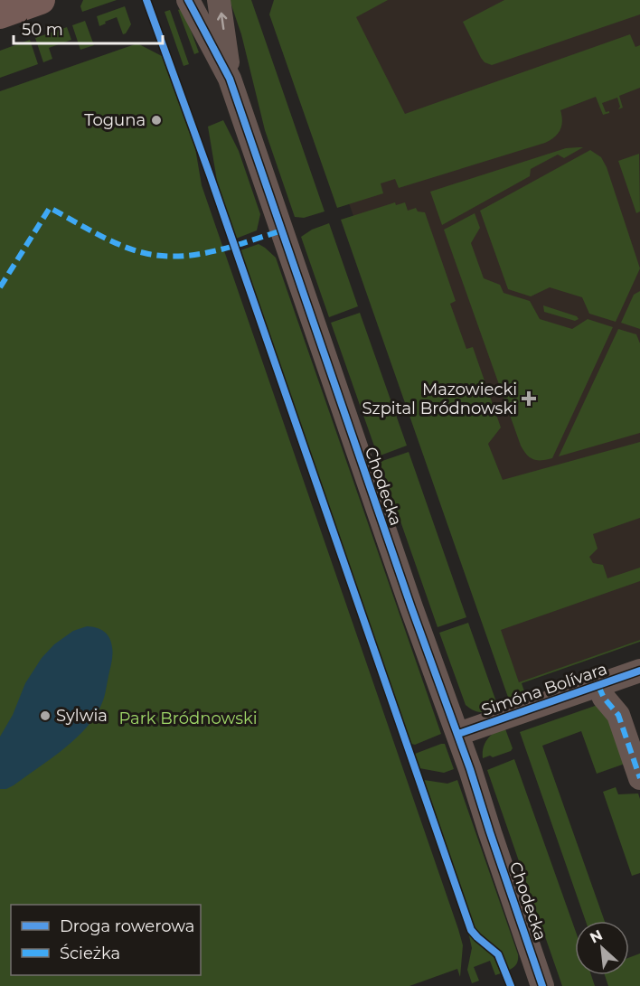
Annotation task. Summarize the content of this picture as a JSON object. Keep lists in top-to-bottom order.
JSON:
{
  "streets": {
    "street": ["Chodecka", "Simóna Bolívara"]
  },
  "crossings": [
    ["Chodecka", "Simóna Bolívara"]
  ],
  "parks": ["Park Bródnowski"],
  "places": {
    "other": ["Toguna", "Sylwia"],
    "health": ["Mazowiecki Szpital Bródnowski"]
  },
  "legend": ["Droga rowerowa", "Ścieżka"],
  "scale_bar": "50 m",
  "north": "top left"
}
